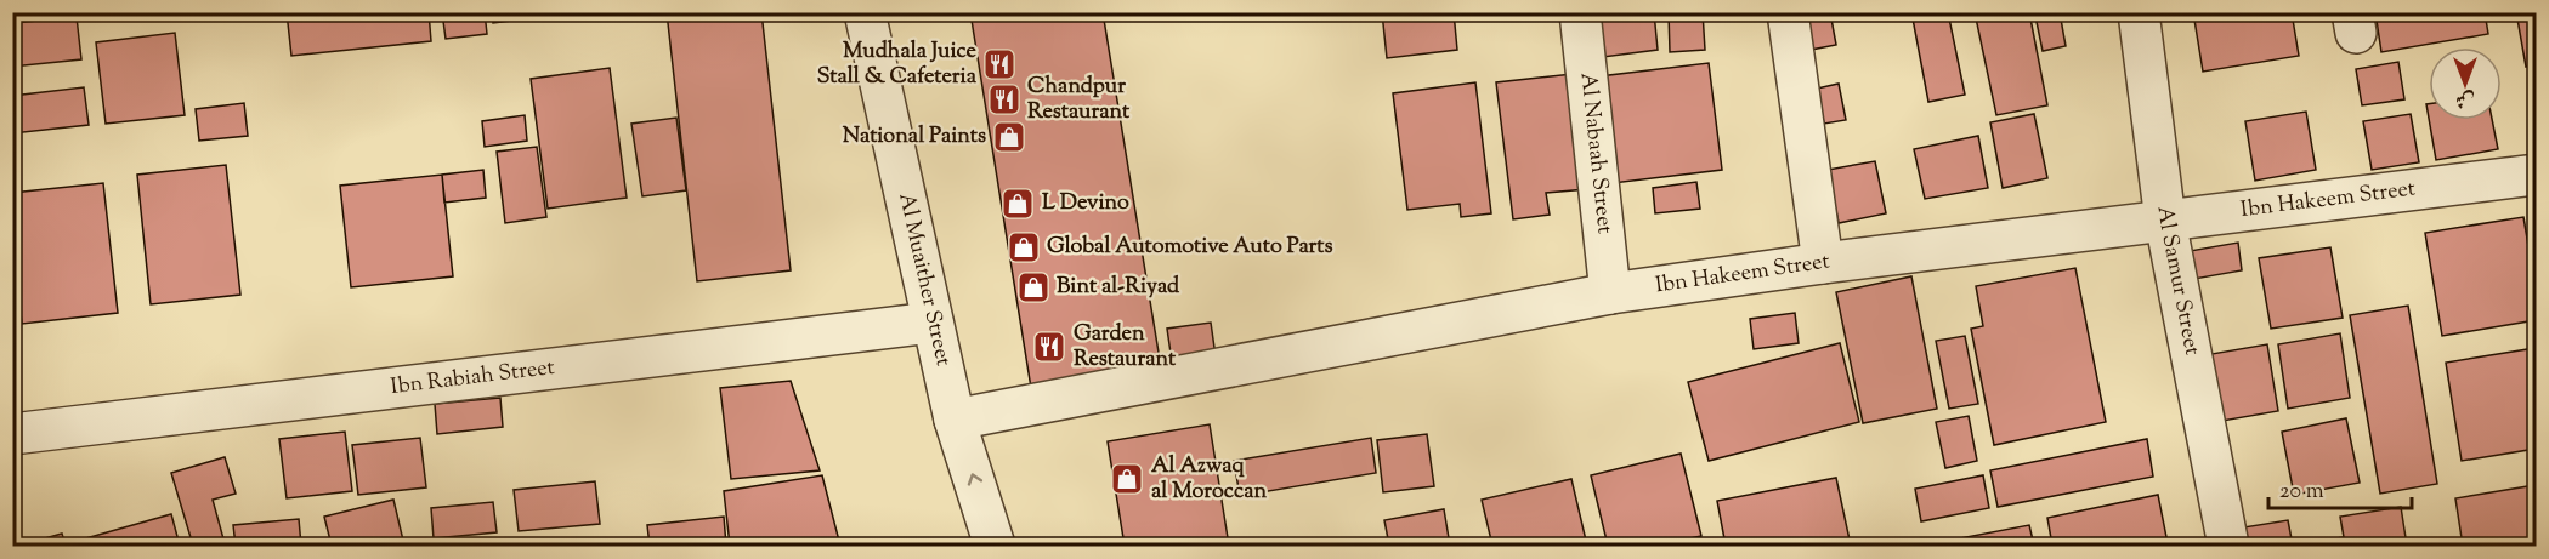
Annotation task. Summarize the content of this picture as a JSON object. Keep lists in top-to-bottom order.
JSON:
{
  "streets": {
    "street": [
      "Al Nabaah Street",
      "Ibn Hakeem Street",
      "Al Samur Street",
      "Al Muaither Street",
      "Ibn Rabiah Street"
    ]
  },
  "crossings": [
    ["Al Nabaah Street", "Ibn Hakeem Street"],
    ["Ibn Hakeem Street", "Al Samur Street"],
    ["Ibn Hakeem Street", "Al Muaither Street"],
    ["Al Muaither Street", "Ibn Rabiah Street"]
  ],
  "places": {
    "restaurant": ["Mudhala Juice Stall & Cafeteria", "Chandpur Restaurant", "Garden Restaurant"],
    "shop": [
      "National Paints",
      "L Devino",
      "Global Automotive Auto Parts",
      "Bint al-Riyad",
      "Al Azwaq al Moroccan"
    ]
  },
  "scale_bar": "20 m",
  "north": "bottom"
}
